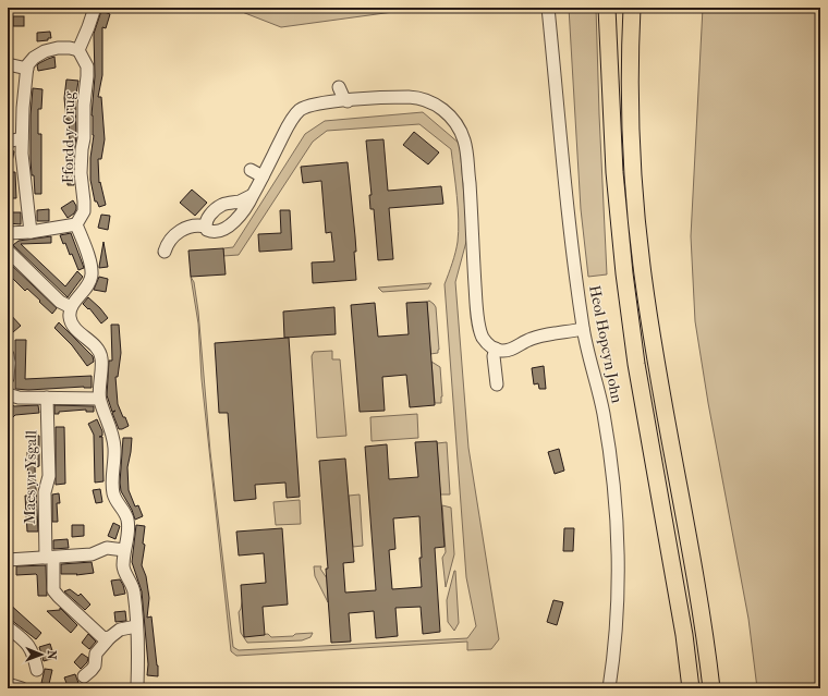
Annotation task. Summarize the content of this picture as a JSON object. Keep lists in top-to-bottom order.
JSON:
{
  "streets": {
    "street": ["Ffordd y Crug", "Heol Hopcyn John", "Maes yr Ysgall"]
  },
  "north": "right"
}
